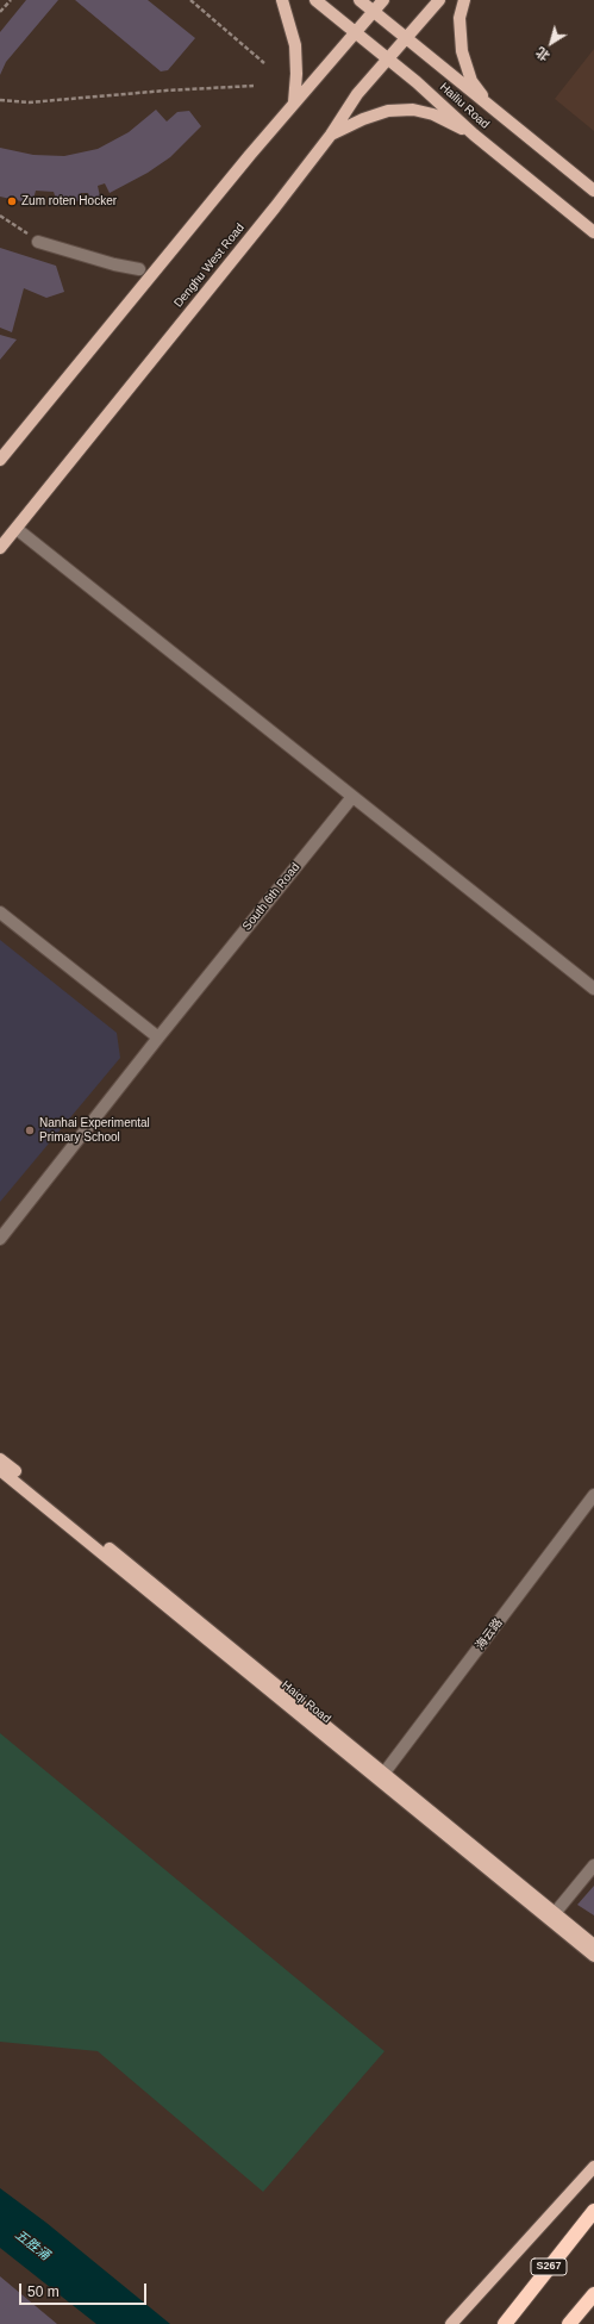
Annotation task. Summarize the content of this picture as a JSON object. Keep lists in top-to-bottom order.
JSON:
{
  "streets": {
    "highway": ["S267"],
    "main road": ["Hailiu Road", "Denghu West Road", "Haiqi Road"],
    "street": ["South 6th Road", "海云路"]
  },
  "crossings": [
    ["Hailiu Road", "Denghu West Road"],
    ["海云路", "Haiqi Road"]
  ],
  "water": ["五胜涌"],
  "places": ["Zum roten Hocker", "Nanhai Experimental Primary School"],
  "scale_bar": "50 m",
  "north": "bottom left"
}
